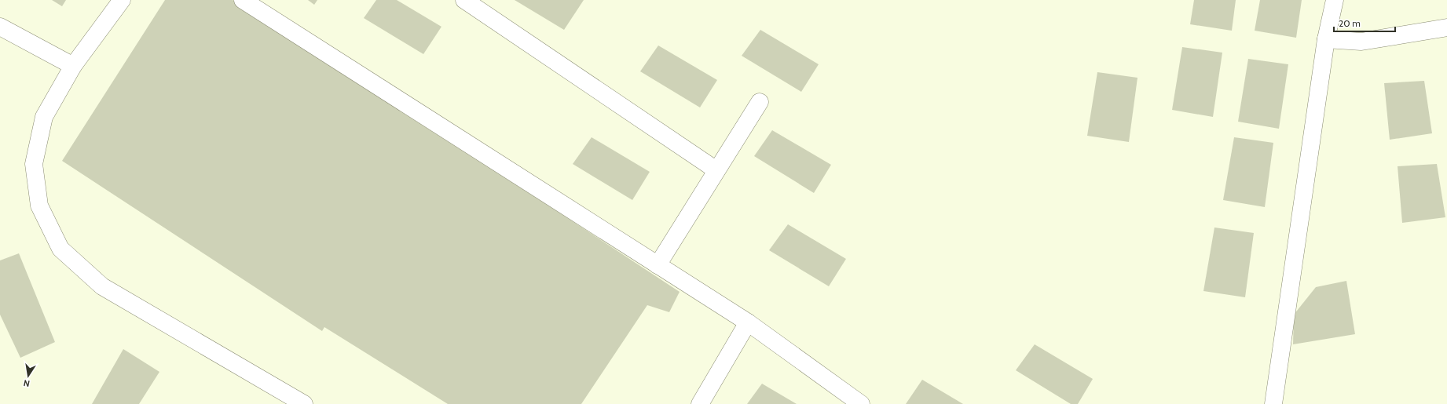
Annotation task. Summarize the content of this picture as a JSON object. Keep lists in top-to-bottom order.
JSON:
{
  "scale_bar": "20 m",
  "north": "bottom"
}
